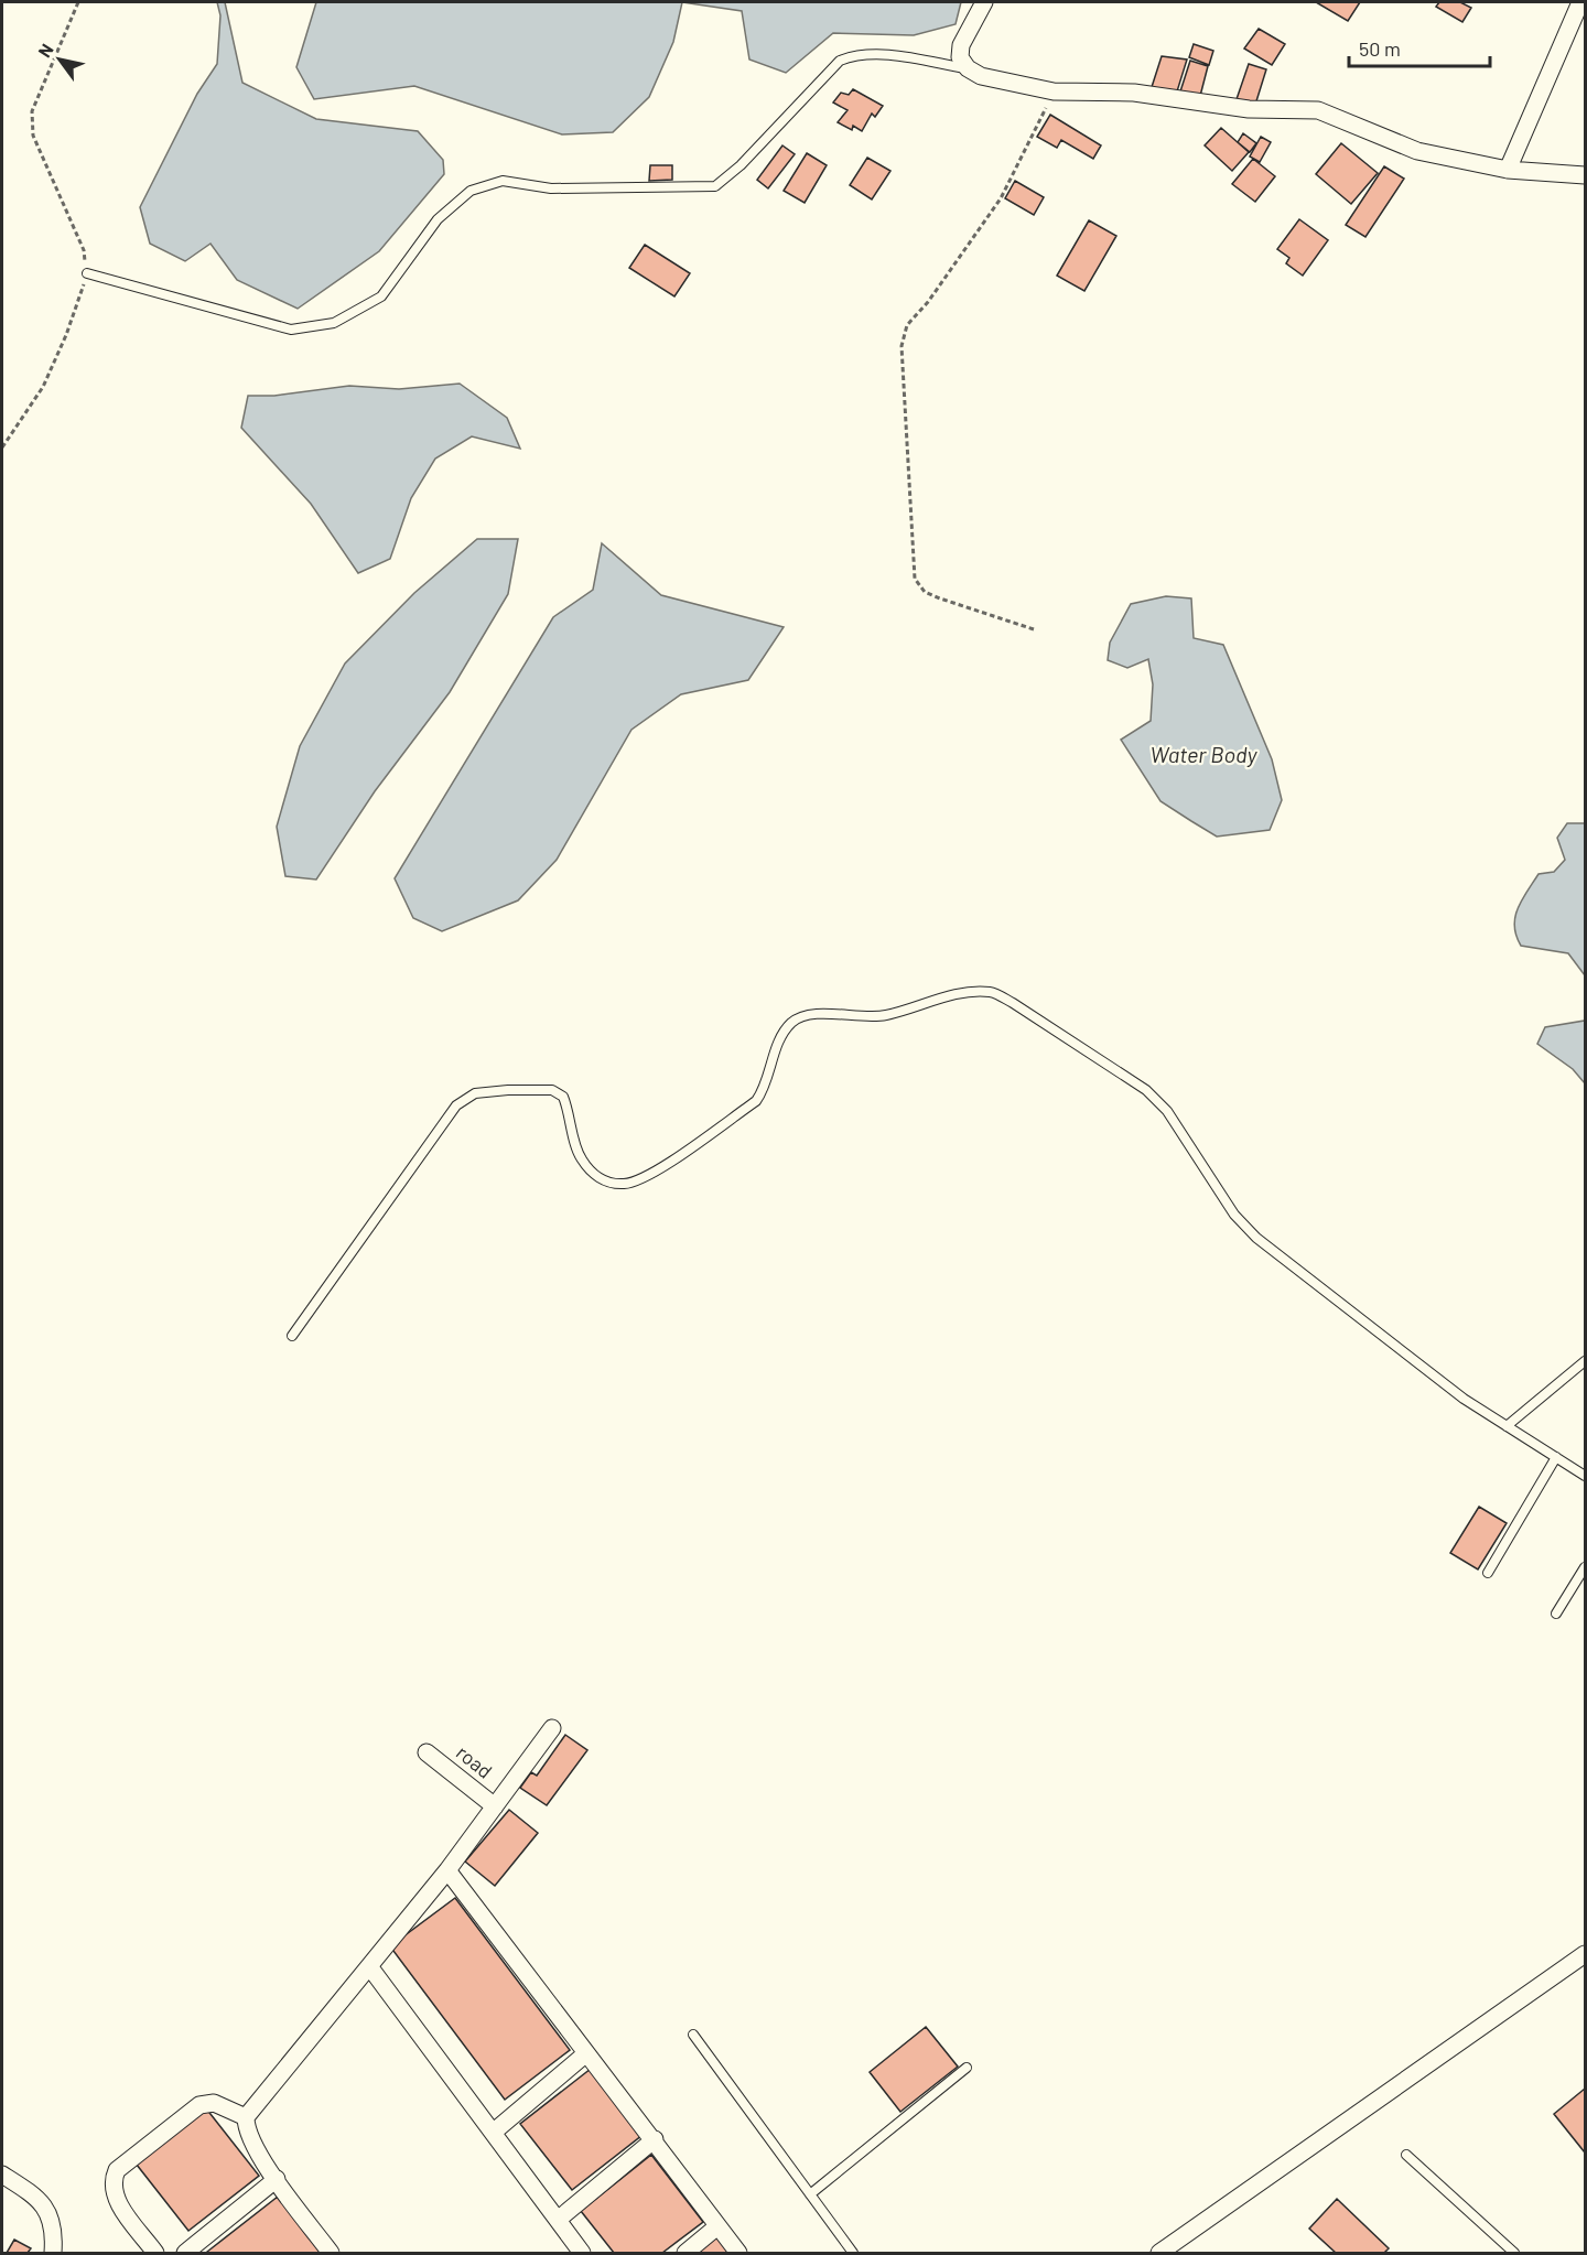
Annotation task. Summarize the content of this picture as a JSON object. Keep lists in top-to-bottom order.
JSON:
{
  "streets": {
    "street": ["road"]
  },
  "water": ["Water Body"],
  "scale_bar": "50 m",
  "north": "top left"
}
